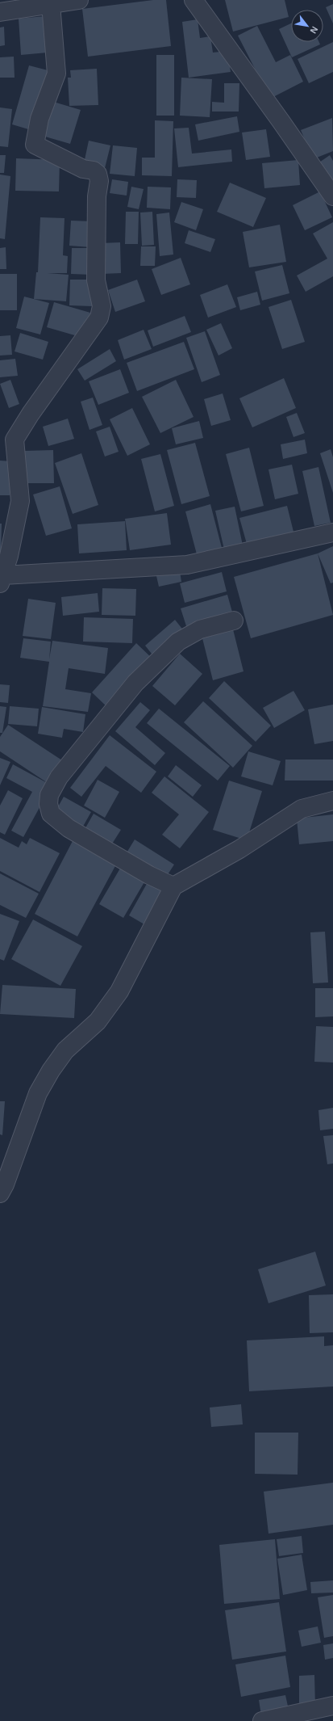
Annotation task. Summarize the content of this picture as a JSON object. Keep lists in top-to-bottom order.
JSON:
{
  "north": "bottom right"
}
